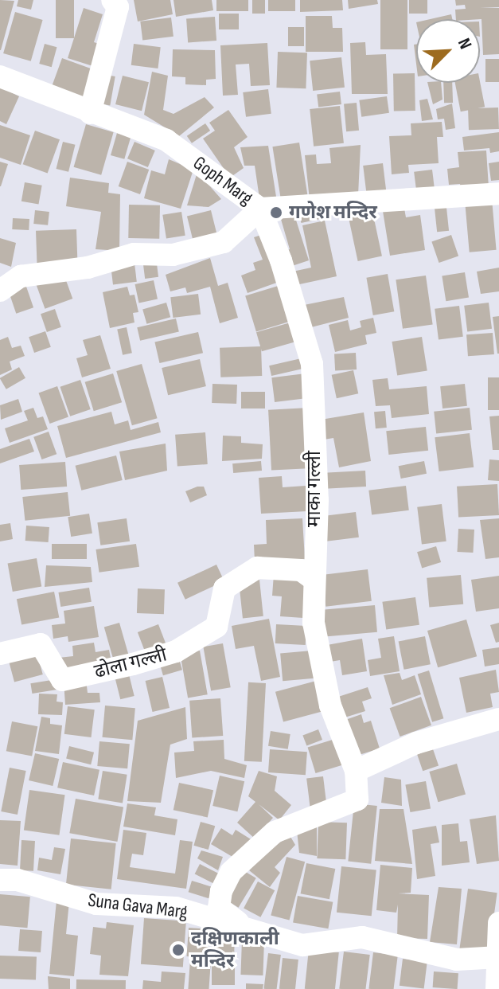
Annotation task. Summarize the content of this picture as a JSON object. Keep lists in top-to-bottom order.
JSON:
{
  "streets": {
    "street": [
      "Goph Marg",
      "माका गल्ली",
      "ढोला गल्ली",
      "Suna Gava Marg"
    ]
  },
  "crossings": [
    ["Goph Marg", "माका गल्ली"],
    ["माका गल्ली", "ढोला गल्ली"]
  ],
  "places": ["गणेश मन्दिर", "दक्षिणकाली मन्दिर"],
  "north": "top right"
}
